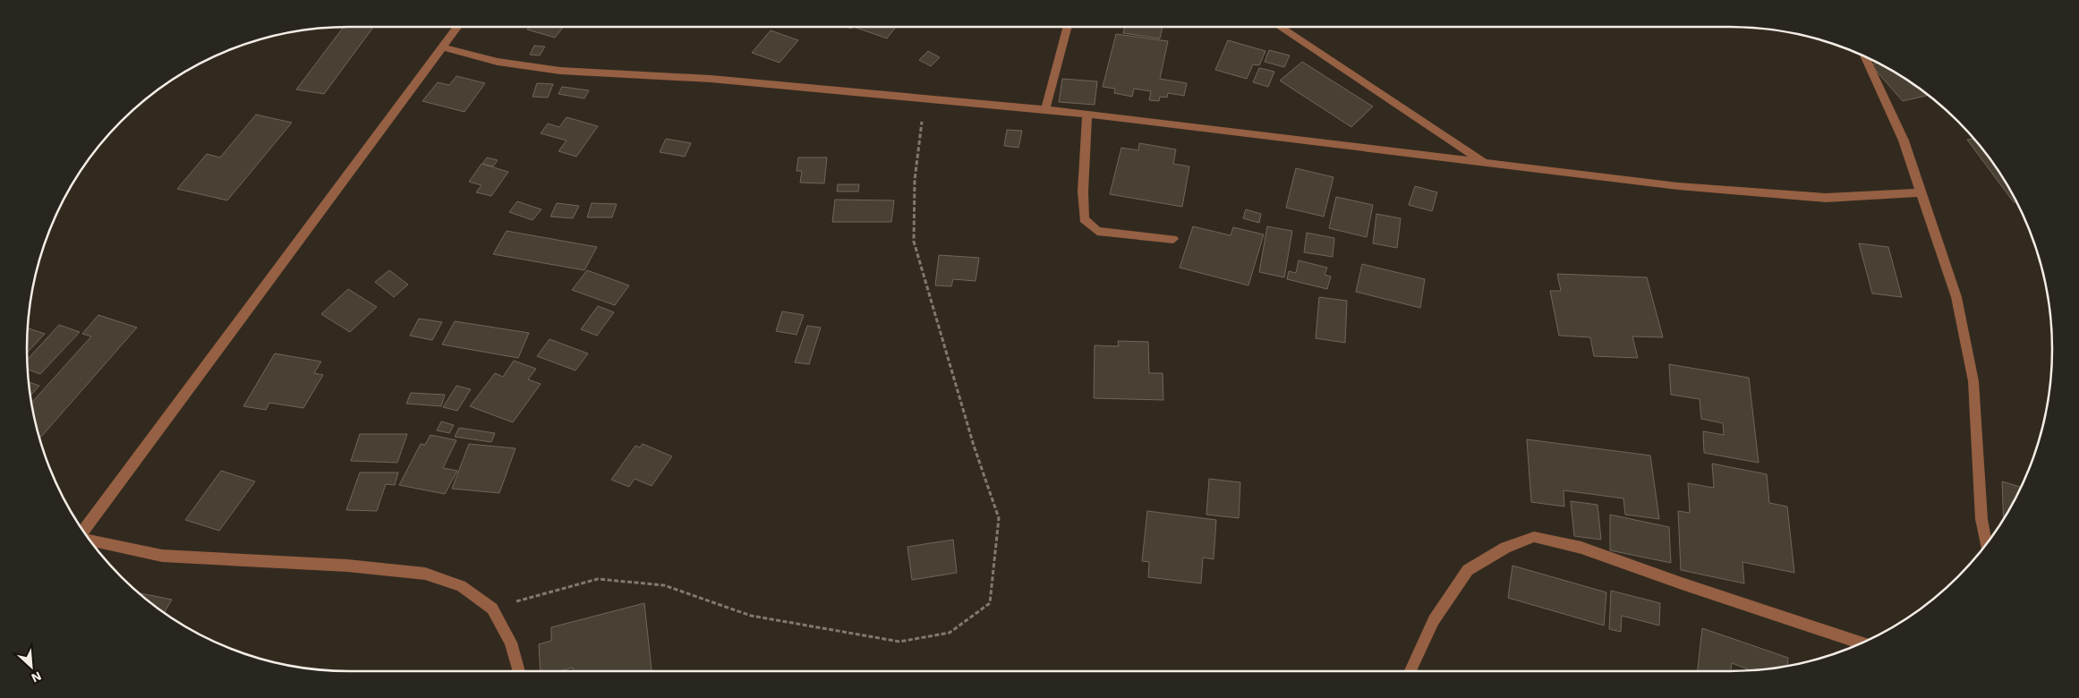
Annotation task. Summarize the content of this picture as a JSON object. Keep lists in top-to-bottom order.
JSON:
{
  "north": "bottom right"
}
